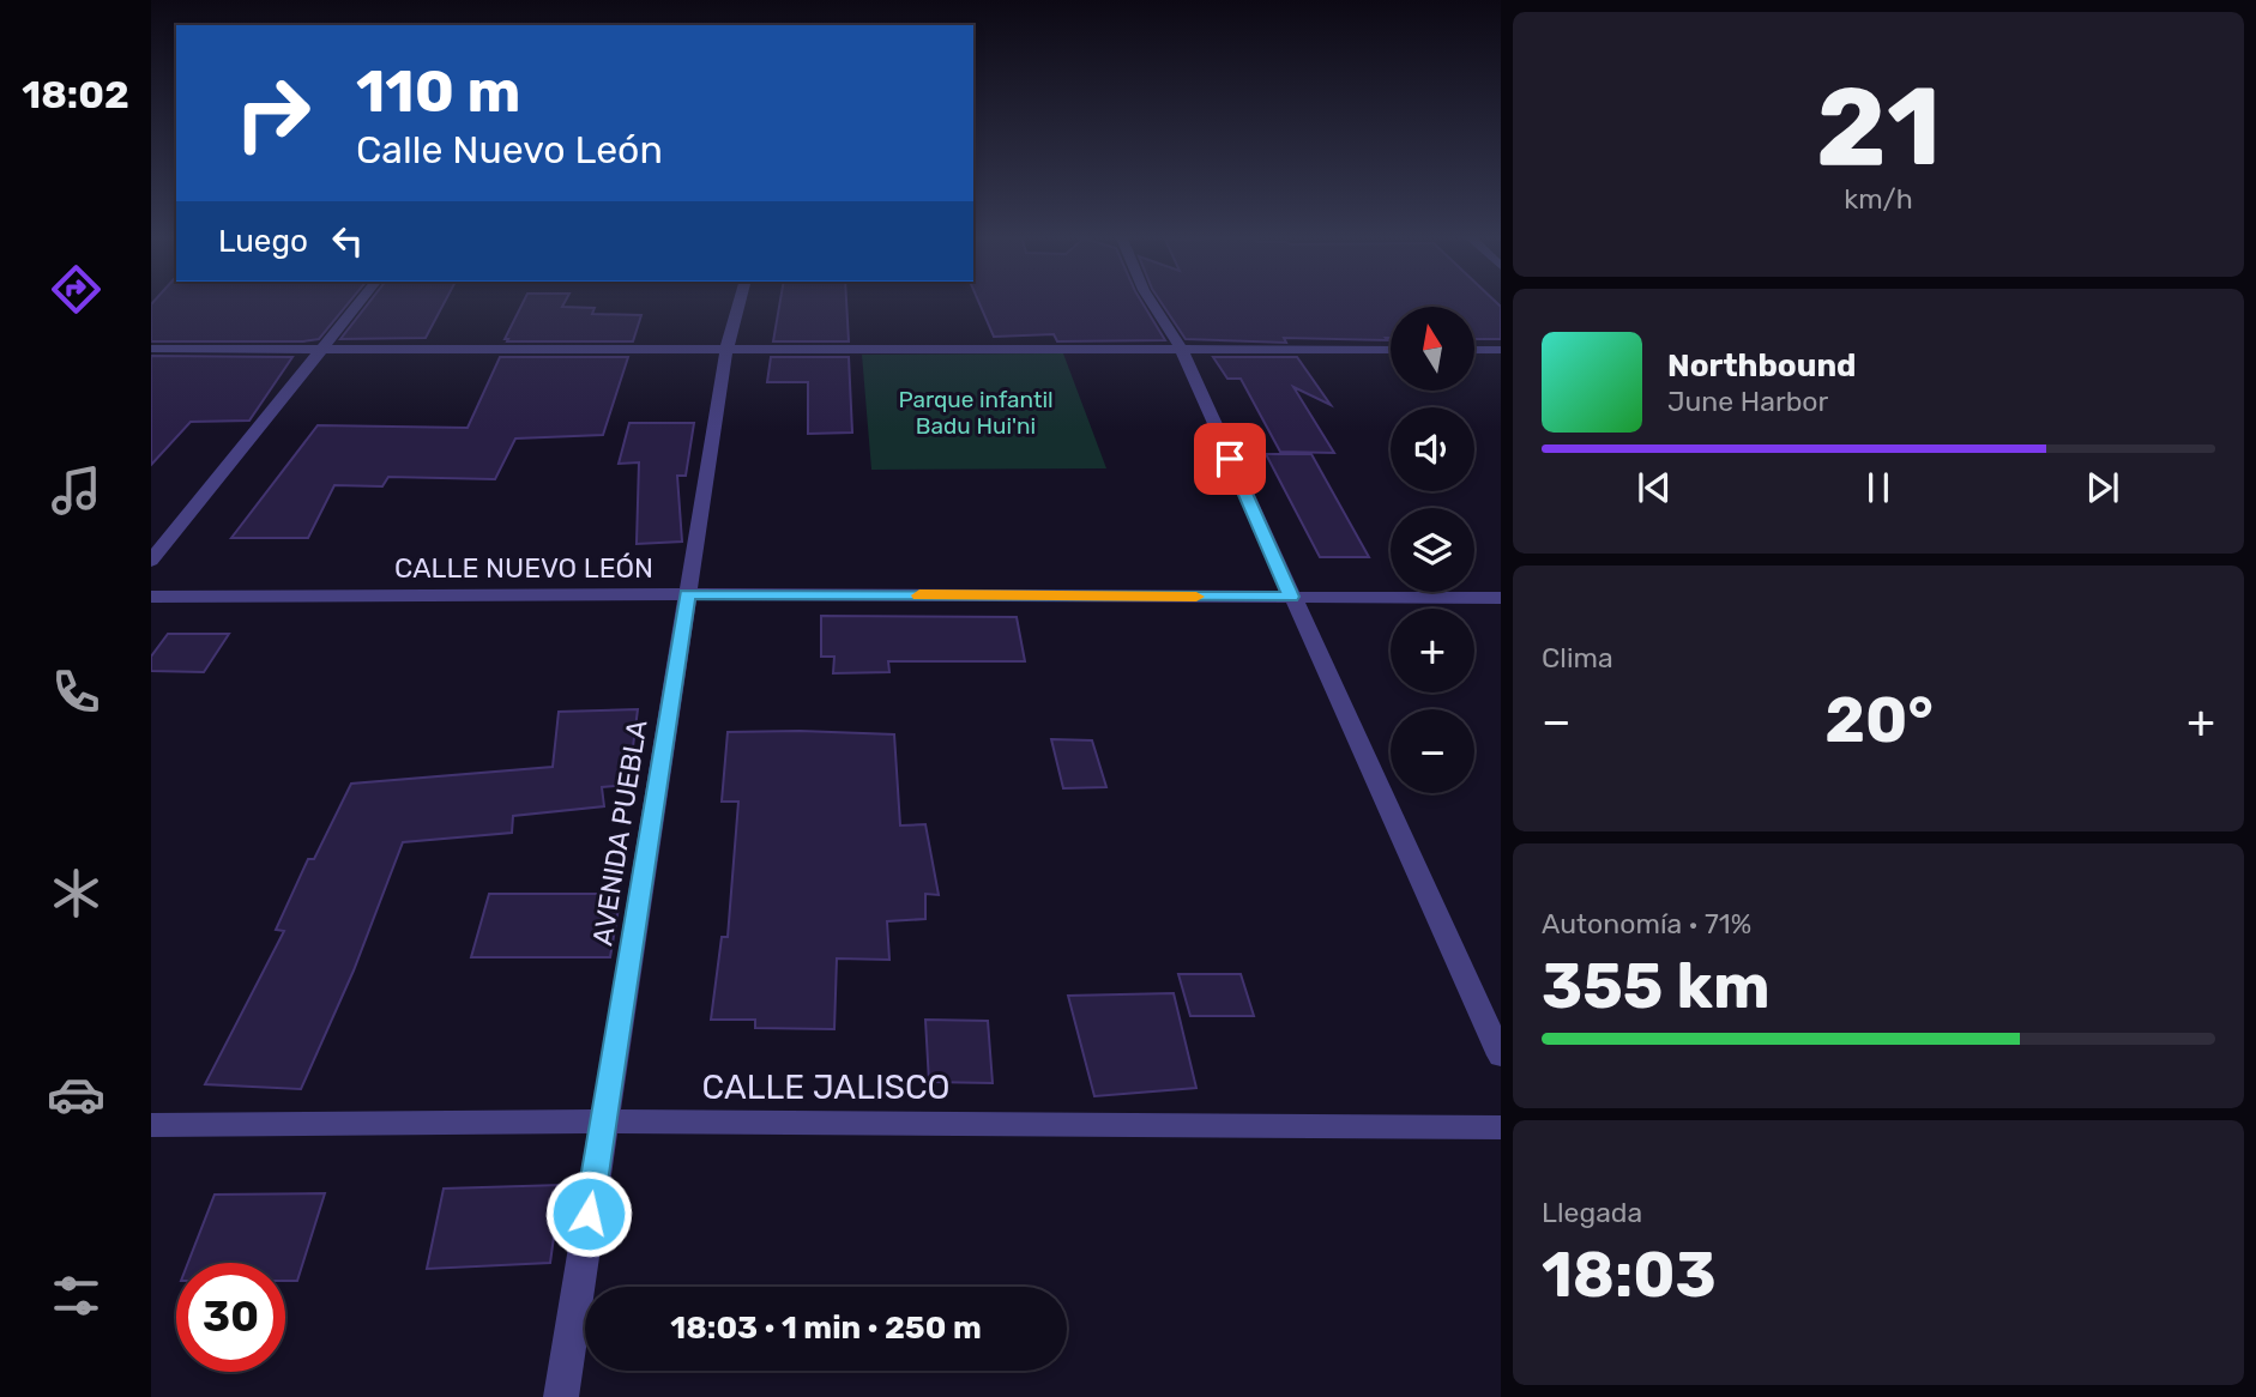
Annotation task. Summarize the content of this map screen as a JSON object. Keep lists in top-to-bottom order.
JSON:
{
  "streets": {
    "street": ["CALLE NUEVO LEÓN", "AVENIDA PUEBLA", "CALLE JALISCO"]
  },
  "crossings": [
    ["CALLE NUEVO LEÓN", "AVENIDA PUEBLA"],
    ["AVENIDA PUEBLA", "CALLE JALISCO"]
  ],
  "parks": ["Parque infantil Badu Hui'ni"],
  "north": "top",
  "page": {
    "tabs": "18:02",
    "tile": [
      ["21", "km/h"],
      "Clima",
      ["Autonomía · 71%", "355 km"],
      ["Llegada", "18:03"]
    ],
    "turn": ["110 m", "Calle Nuevo León"],
    "then": "Luego",
    "map_buttons": ["+", "−"],
    "song": ["Northbound", "June Harbor"],
    "heat": ["−", "20°", "+"],
    "limit": "30",
    "trip": "18:03 · 1 min · 250 m"
  }
}
